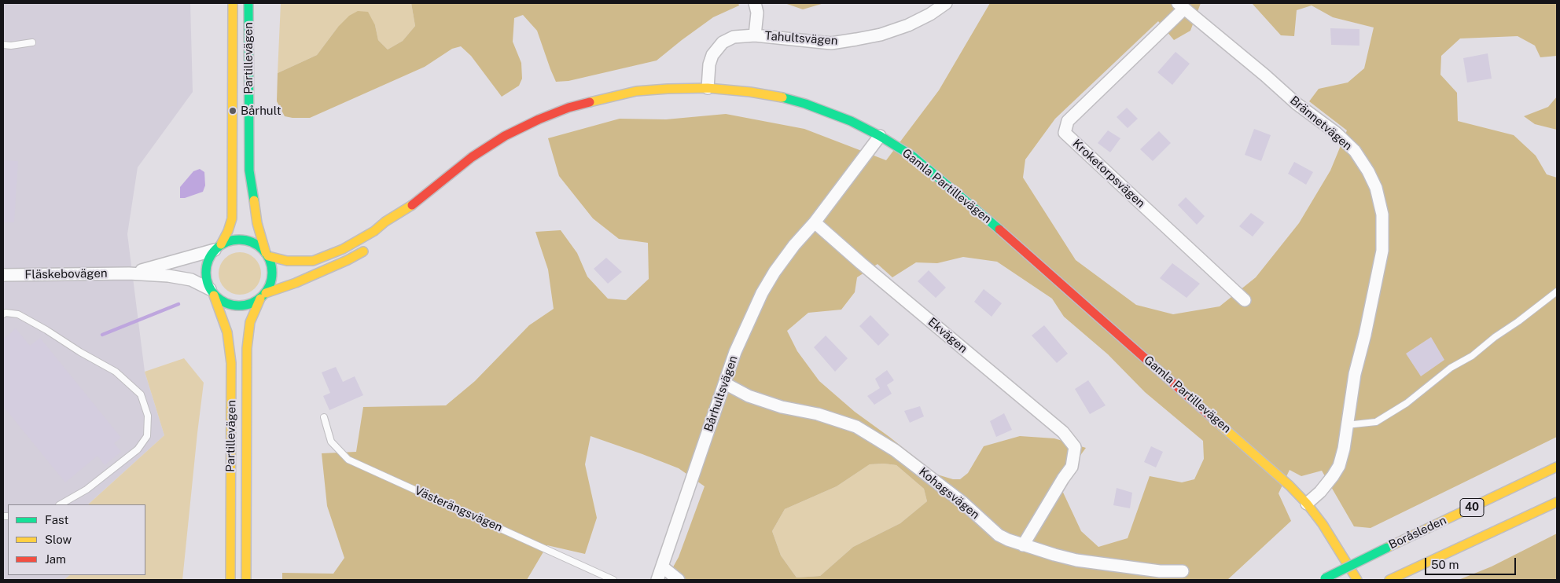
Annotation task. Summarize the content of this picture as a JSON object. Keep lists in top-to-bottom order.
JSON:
{
  "streets": {
    "main road": [
      "Partillevägen",
      "Gamla Partillevägen",
      "40",
      "Boråsleden"
    ],
    "street": [
      "Tahultsvägen",
      "Brännetvägen",
      "Kroketorpsvägen",
      "Fläskebovägen",
      "Ekvägen",
      "Bårhultsvägen",
      "Kohagsvägen"
    ],
    "lane": ["Västerängsvägen"]
  },
  "crossings": [
    ["Tahultsvägen", "Gamla Partillevägen"],
    ["Partillevägen", "Gamla Partillevägen"],
    ["Partillevägen", "Fläskebovägen"],
    ["Brännetvägen", "Kroketorpsvägen"],
    ["Brännetvägen", "Gamla Partillevägen"],
    ["Gamla Partillevägen", "Fläskebovägen"],
    ["Ekvägen", "Bårhultsvägen"],
    ["Ekvägen", "Kohagsvägen"],
    ["Bårhultsvägen", "Kohagsvägen"]
  ],
  "places": ["Bårhult"],
  "legend": ["Fast", "Slow", "Jam"],
  "scale_bar": "50 m"
}
